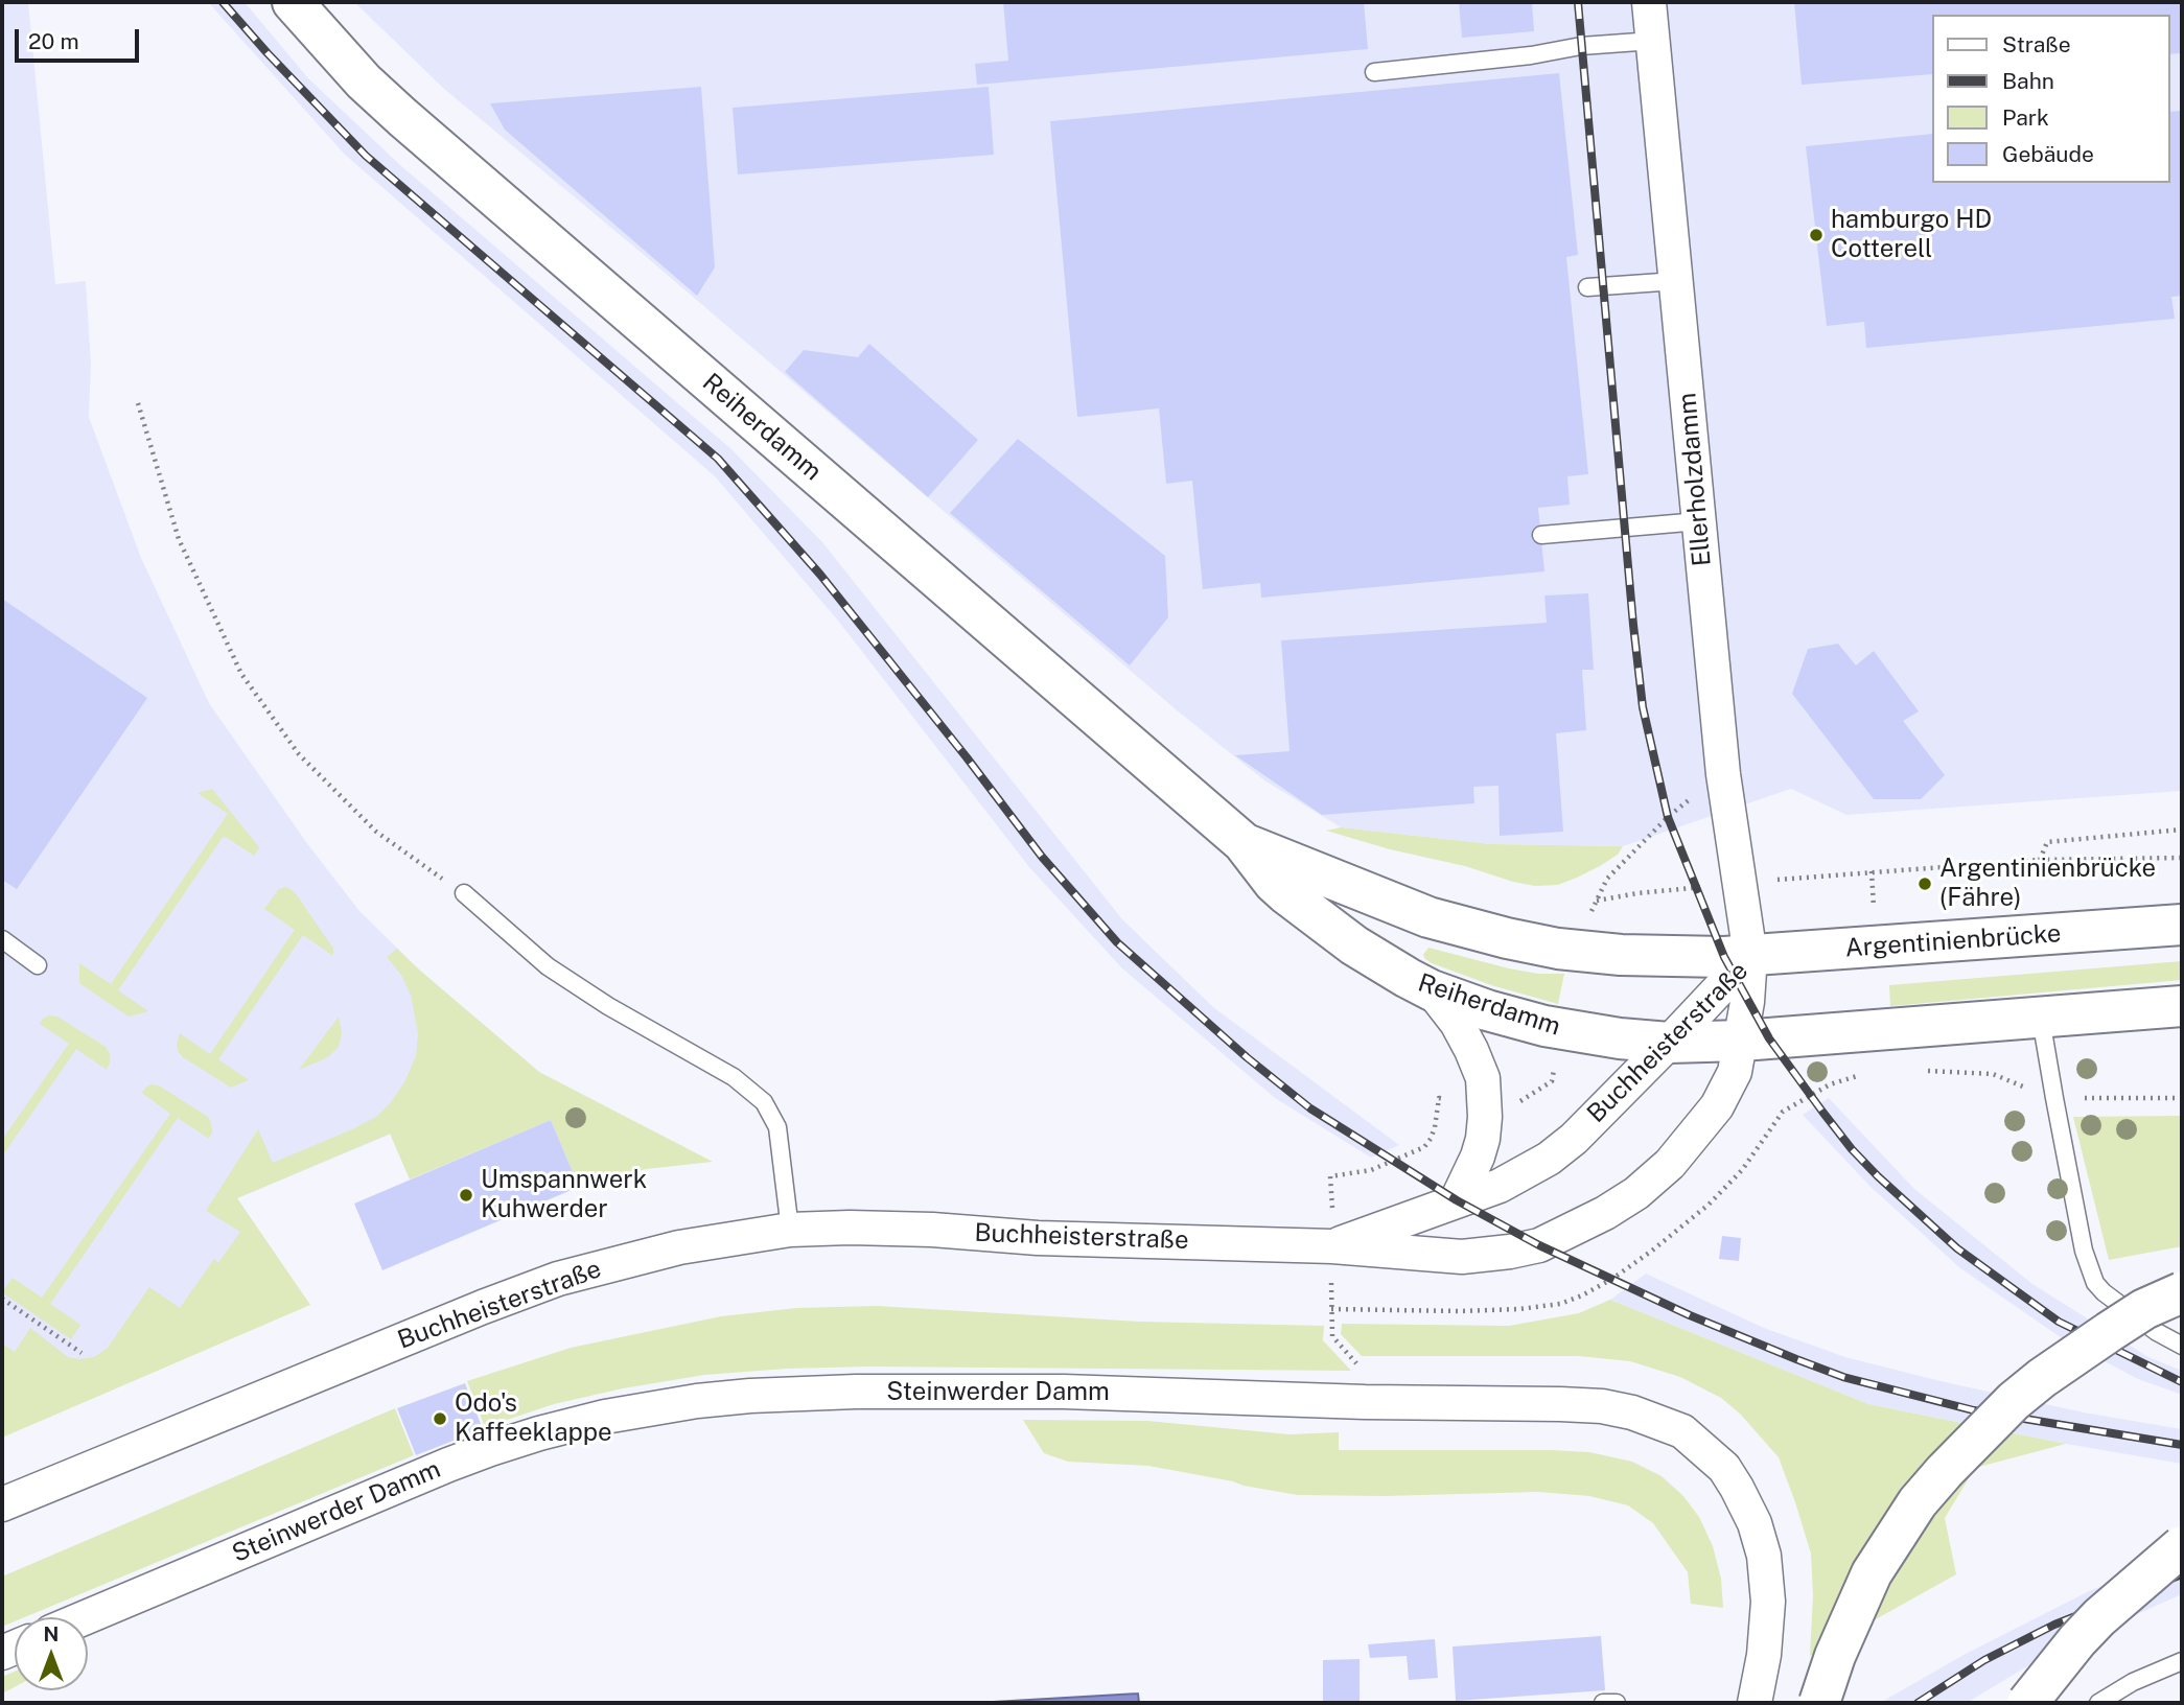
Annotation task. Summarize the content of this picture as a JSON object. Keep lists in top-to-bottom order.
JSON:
{
  "streets": {
    "street": [
      "Reiherdamm",
      "Ellerholzdamm",
      "Argentinienbrücke",
      "Buchheisterstraße",
      "Steinwerder Damm"
    ]
  },
  "crossings": [
    ["Reiherdamm", "Ellerholzdamm"],
    ["Reiherdamm", "Argentinienbrücke"],
    ["Reiherdamm", "Buchheisterstraße"],
    ["Ellerholzdamm", "Argentinienbrücke"],
    ["Ellerholzdamm", "Buchheisterstraße"],
    ["Argentinienbrücke", "Buchheisterstraße"]
  ],
  "places": [
    "hamburgo HD Cotterell",
    "Argentinienbrücke (Fähre)",
    "Umspannwerk Kuhwerder",
    "Odo's Kaffeeklappe"
  ],
  "legend": [
    "Straße",
    "Bahn",
    "Park",
    "Gebäude"
  ],
  "scale_bar": "20 m",
  "north": "top"
}
